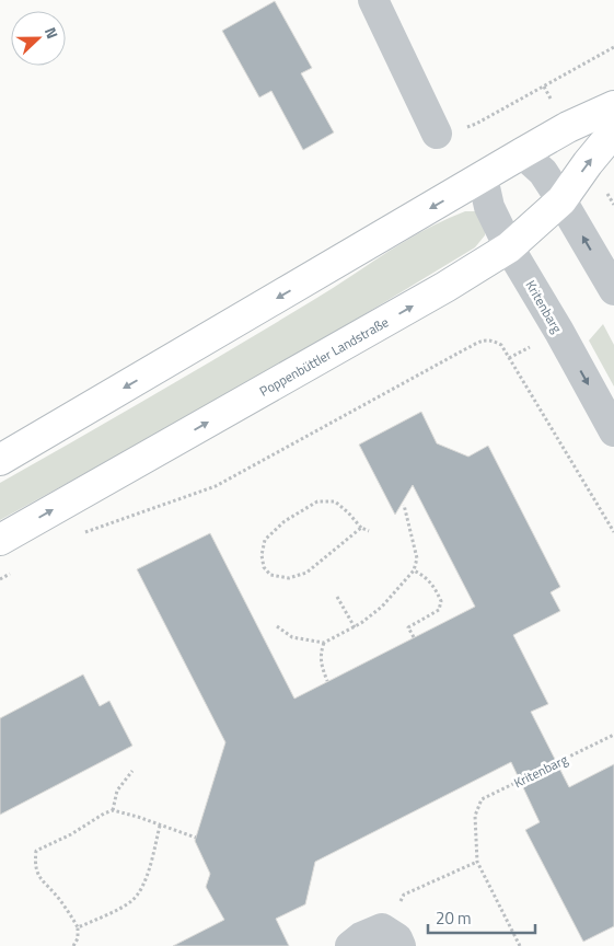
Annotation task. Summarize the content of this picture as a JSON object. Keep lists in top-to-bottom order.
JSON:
{
  "streets": {
    "main road": ["Poppenbüttler Landstraße"],
    "street": ["Kritenbarg"]
  },
  "crossings": [
    ["Kritenbarg", "Poppenbüttler Landstraße"]
  ],
  "scale_bar": "20 m",
  "north": "right"
}
